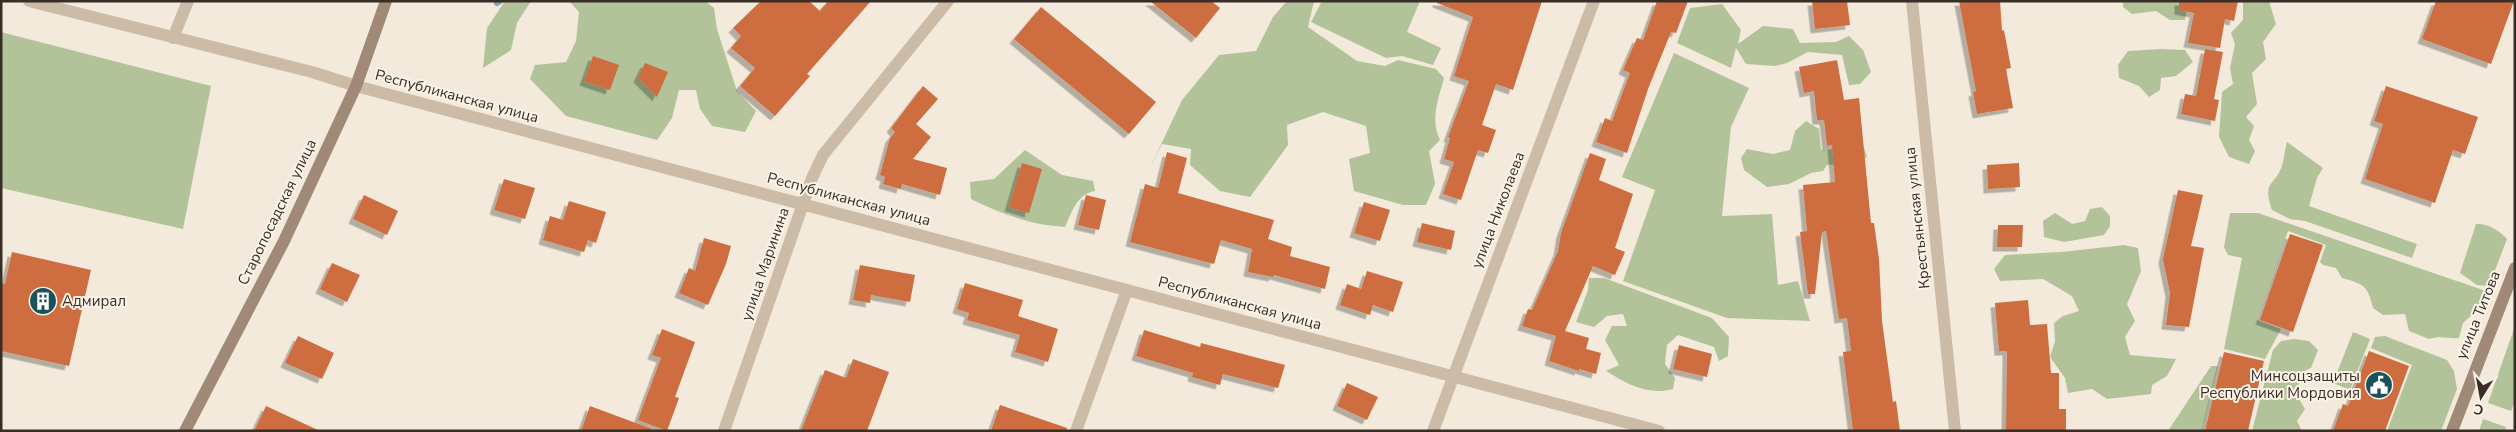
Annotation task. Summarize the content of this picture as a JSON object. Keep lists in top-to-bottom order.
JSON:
{
  "streets": {
    "main road": ["Старопосадская улица", "улица Титова"],
    "street": [
      "Республиканская улица",
      "улица Николаева",
      "Крестьянская улица",
      "улица Маринина"
    ]
  },
  "crossings": [
    ["Республиканская улица", "улица Николаева"],
    ["Республиканская улица", "Старопосадская улица"],
    ["Республиканская улица", "улица Маринина"]
  ],
  "places": {
    "building": ["Адмирал"],
    "public building": ["Минсоцзащиты Республики Мордовия"]
  },
  "north": "bottom"
}
